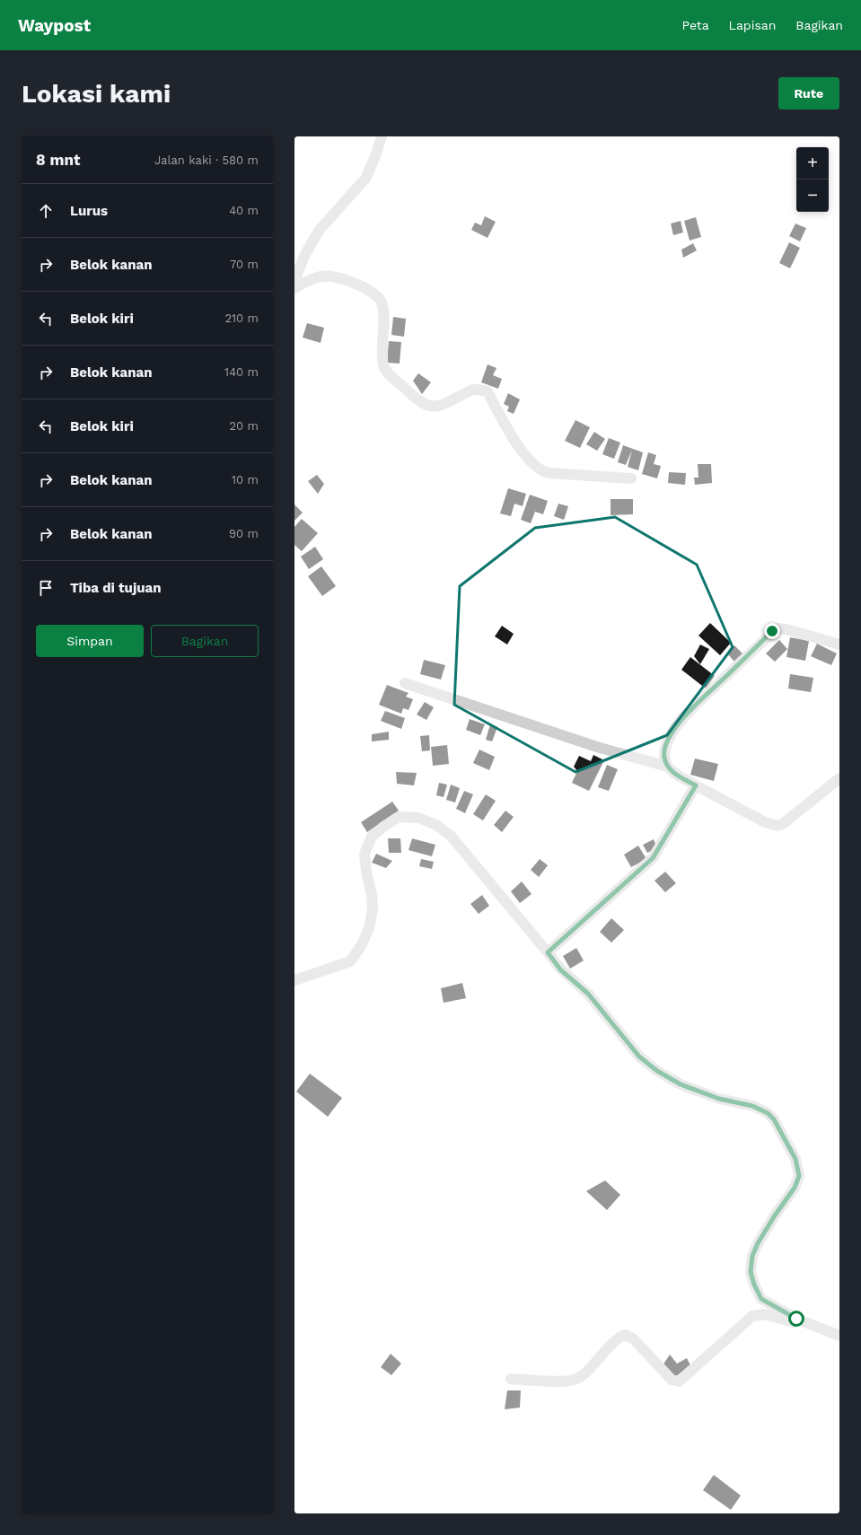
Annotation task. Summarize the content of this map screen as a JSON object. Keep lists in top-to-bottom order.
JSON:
{
  "page": {
    "header": "Waypost",
    "nav": ["Peta", "Lapisan", "Bagikan"],
    "buttons": [
      "Rute",
      ["Simpan", "Bagikan"]
    ],
    "title": "Lokasi kami",
    "heading": ["8 mnt", "Jalan kaki · 580 m"],
    "map_buttons": ["+", "−"],
    "list": [
      ["Lurus", "40 m"],
      ["Belok kanan", "70 m"],
      ["Belok kiri", "210 m"],
      ["Belok kanan", "140 m"],
      ["Belok kiri", "20 m"],
      ["Belok kanan", "10 m"],
      ["Belok kanan", "90 m"],
      "Tiba di tujuan"
    ]
  }
}
